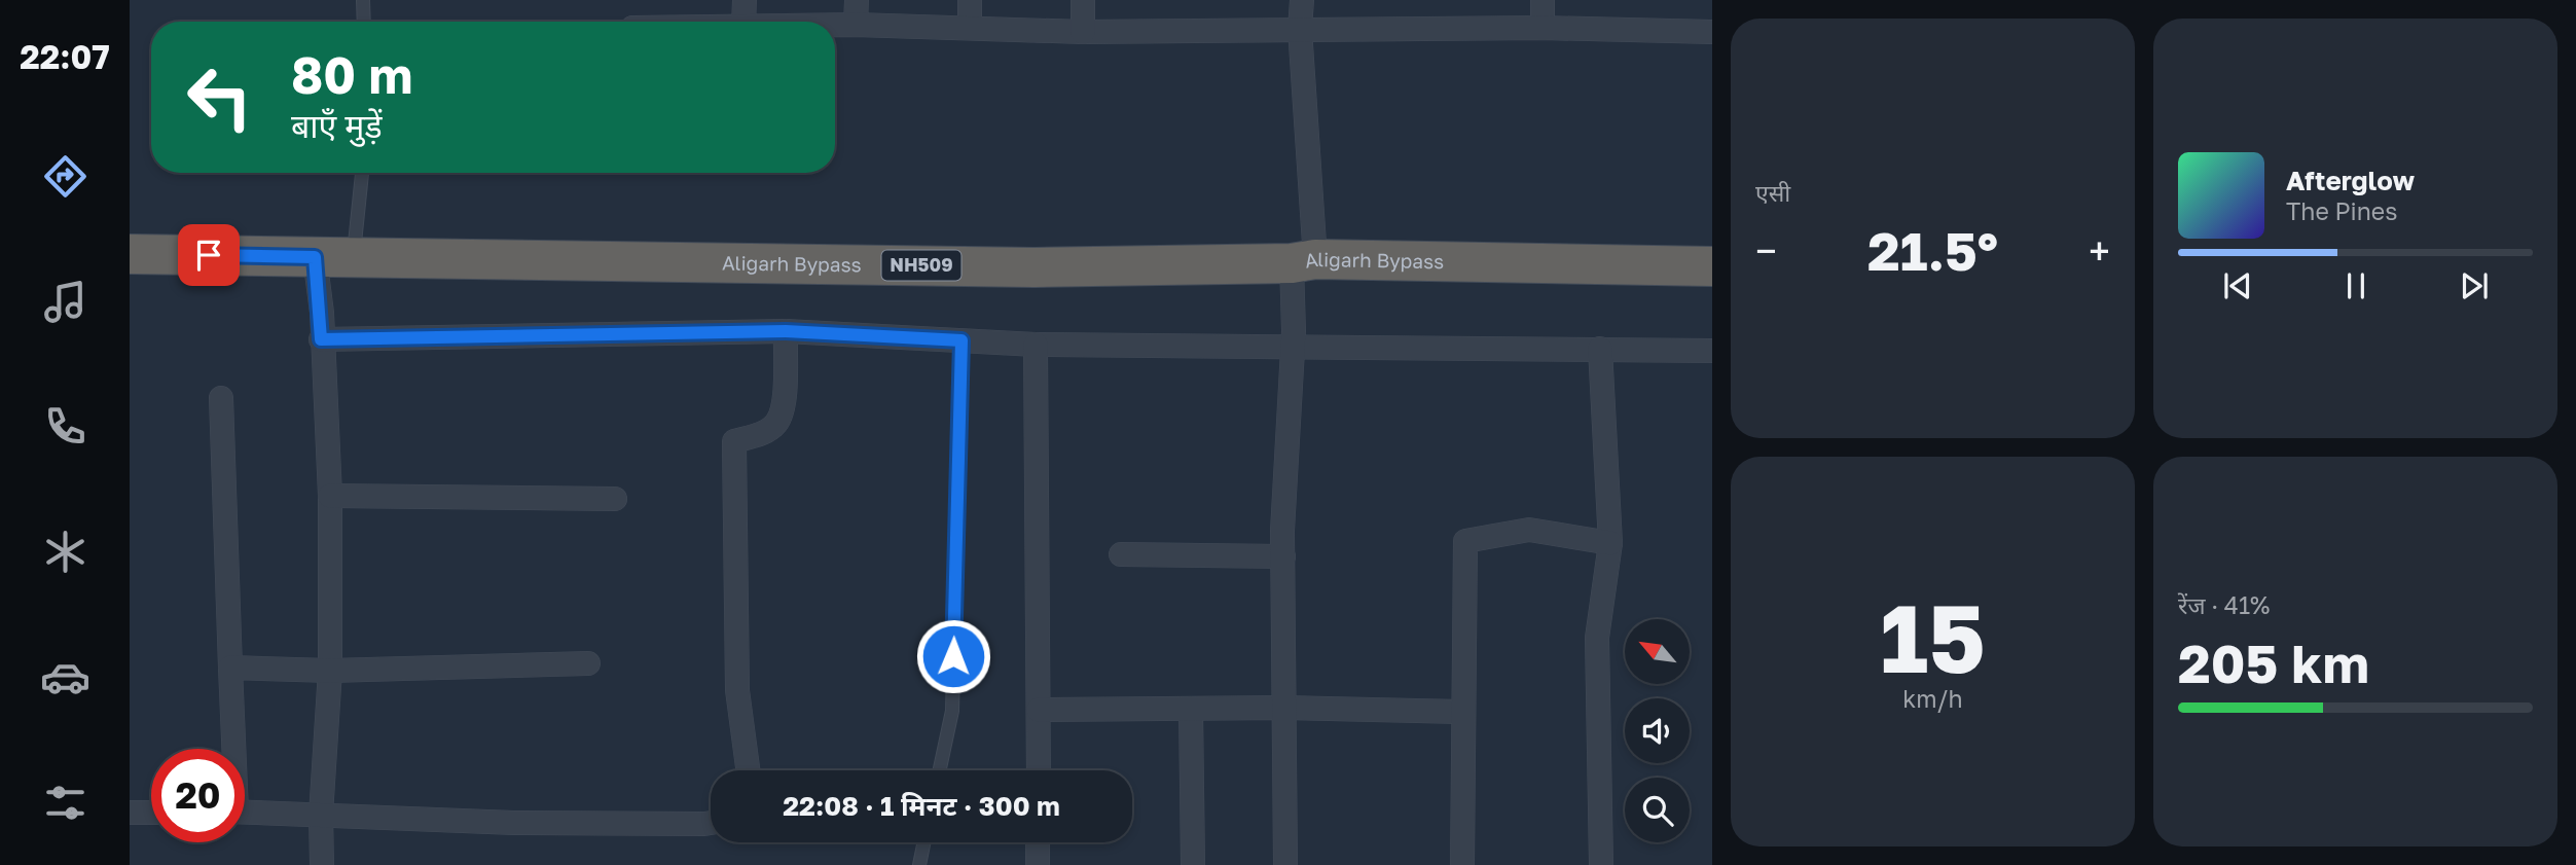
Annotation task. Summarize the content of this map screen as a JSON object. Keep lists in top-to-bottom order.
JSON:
{
  "streets": {
    "highway": ["Aligarh Bypass", "NH509"]
  },
  "north": "top left",
  "page": {
    "tabs": "22:07",
    "tile": [
      "एसी",
      ["15", "km/h"],
      ["रेंज · 41%", "205 km"]
    ],
    "turn": ["80 m", "बाएँ मुड़ें"],
    "song": ["Afterglow", "The Pines"],
    "heat": ["−", "21.5°", "+"],
    "limit": "20",
    "trip": "22:08 · 1 मिनट · 300 m"
  }
}
